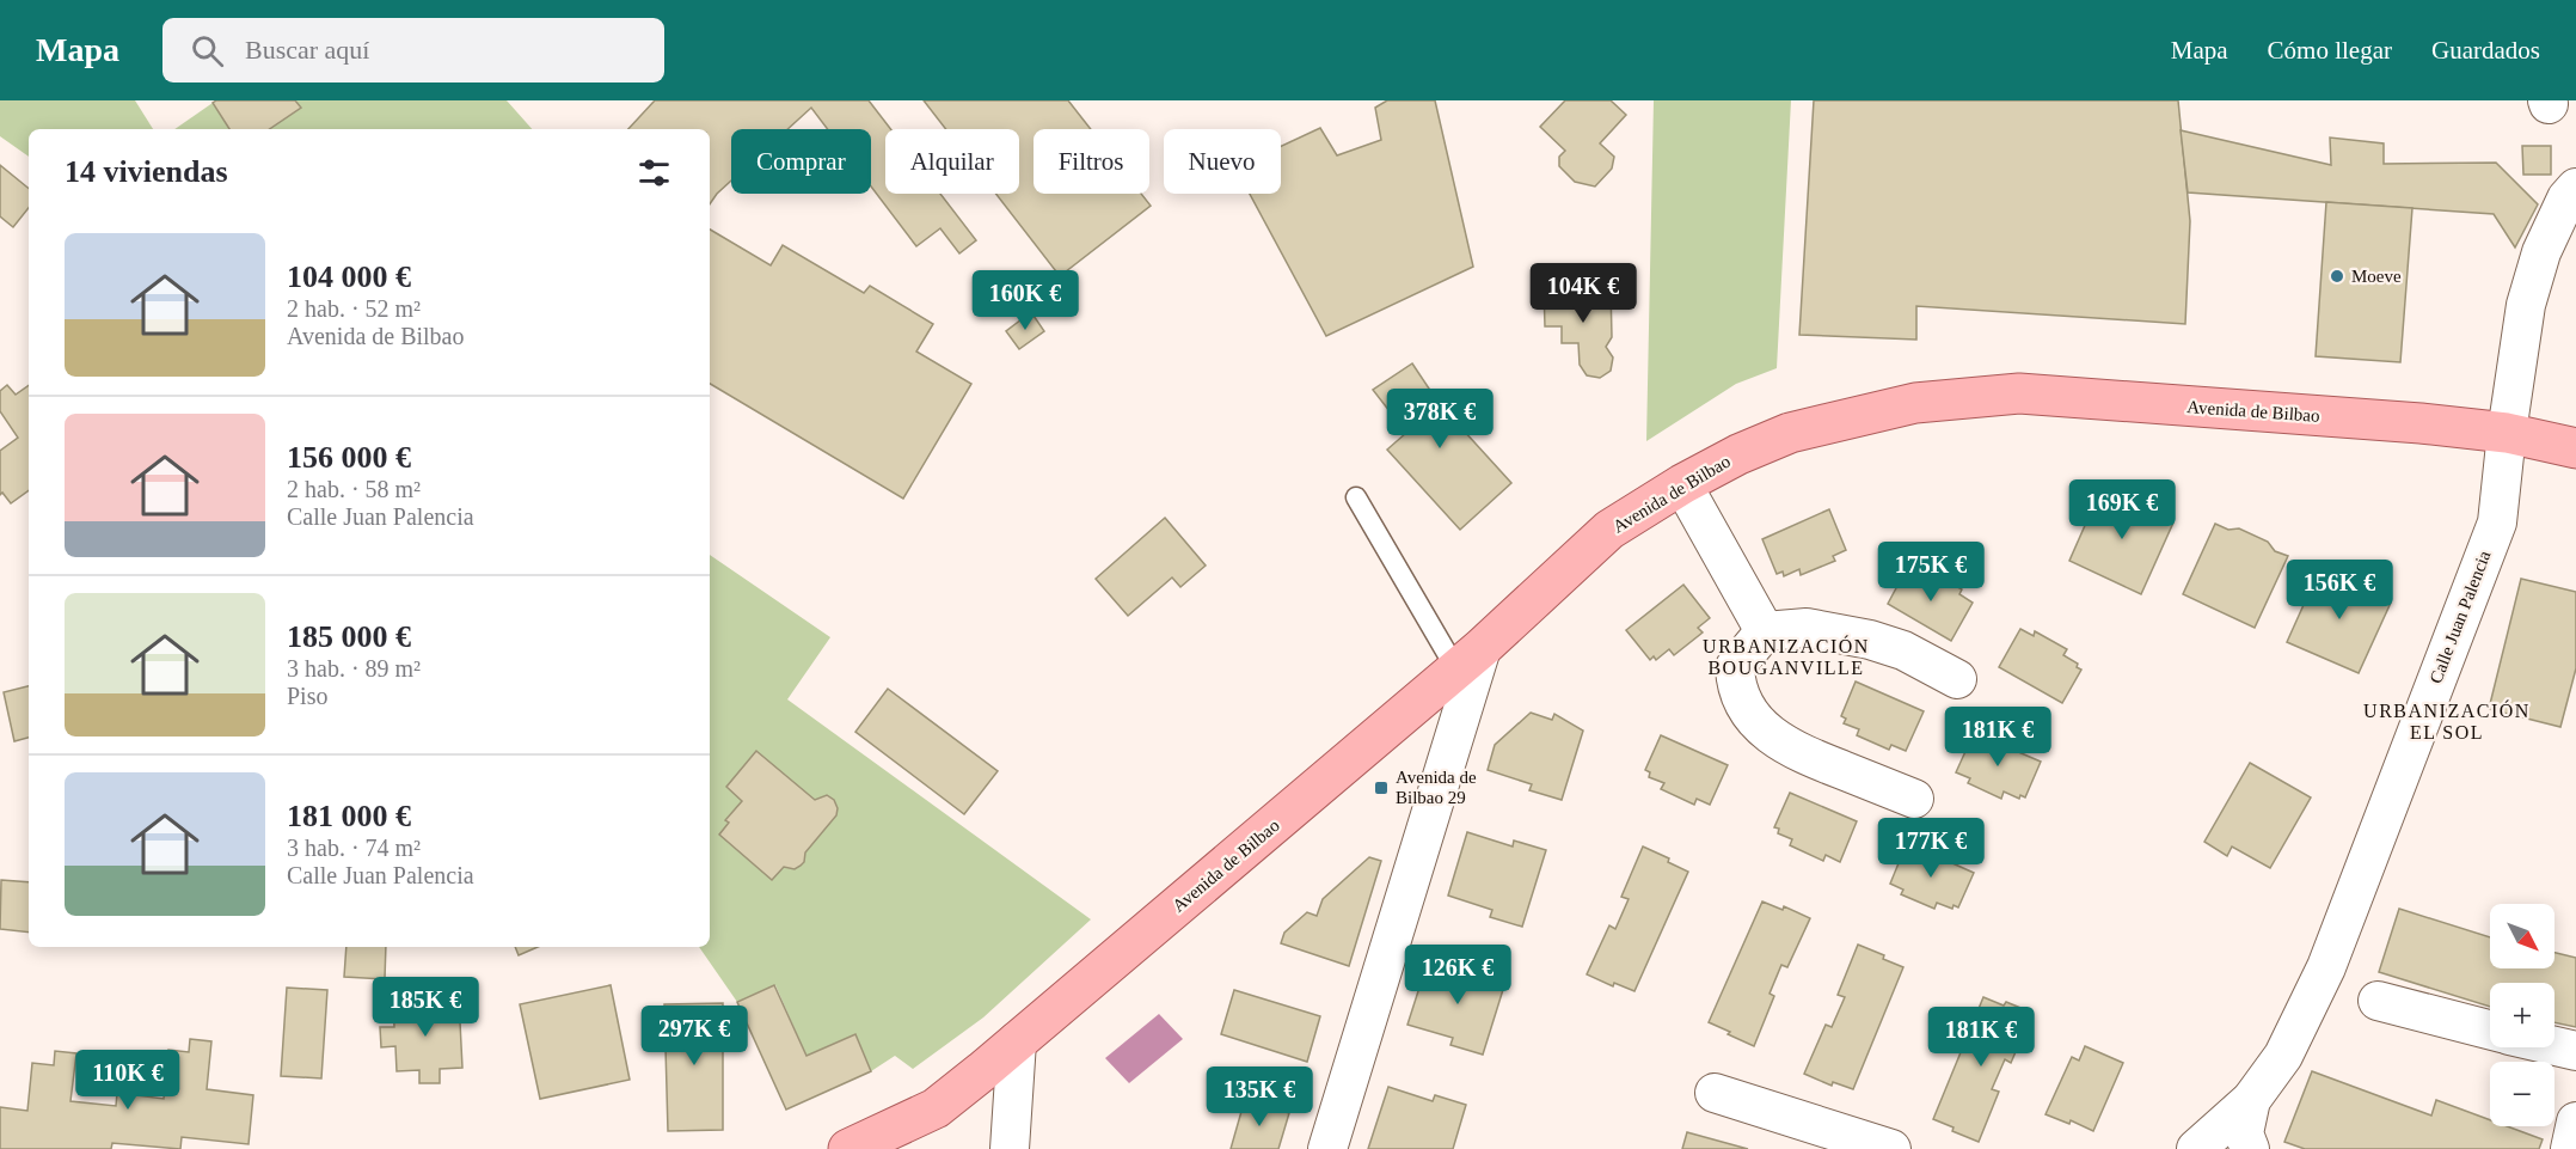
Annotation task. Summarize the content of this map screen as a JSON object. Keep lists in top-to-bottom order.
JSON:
{
  "streets": {
    "main road": ["Avenida de Bilbao"],
    "street": ["Calle Juan Palencia"]
  },
  "crossings": [
    ["Avenida de Bilbao", "Calle Juan Palencia"]
  ],
  "districts": ["URBANIZACIÓN BOUGANVILLE", "URBANIZACIÓN EL SOL"],
  "places": {
    "other": ["Moeve"],
    "transit": ["Avenida de Bilbao 29"]
  },
  "north": "bottom right",
  "page": {
    "header": "Mapa",
    "search": "Buscar aquí",
    "nav": ["Mapa", "Cómo llegar", "Guardados"],
    "chip": [
      "Comprar",
      "Alquilar",
      "Filtros",
      "Nuevo"
    ],
    "heading": "14 viviendas",
    "list": [
      {
        "name": "104 000 €",
        "note": "2 hab. · 52 m² · Avenida de Bilbao"
      },
      {
        "name": "156 000 €",
        "note": "2 hab. · 58 m² · Calle Juan Palencia"
      },
      {
        "name": "185 000 €",
        "note": "3 hab. · 89 m² · Piso"
      },
      {
        "name": "181 000 €",
        "note": "3 hab. · 74 m² · Calle Juan Palencia"
      }
    ],
    "price": [
      "104K €",
      "160K €",
      "378K €",
      "169K €",
      "175K €",
      "156K €",
      "181K €",
      "177K €",
      "126K €",
      "185K €",
      "297K €",
      "181K €",
      "110K €",
      "135K €"
    ],
    "map_buttons": ["+", "−"]
  }
}
